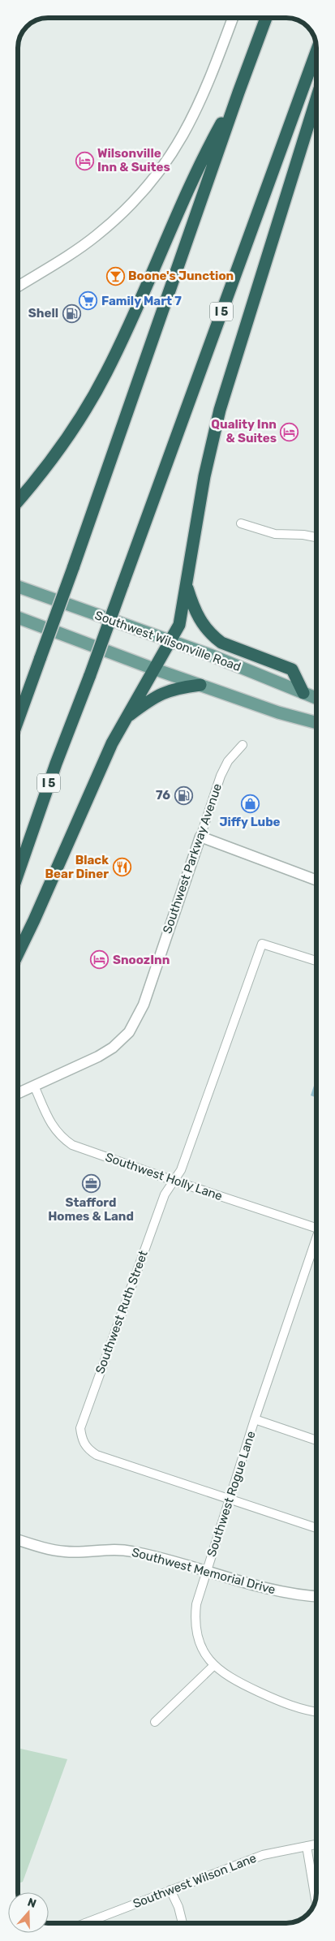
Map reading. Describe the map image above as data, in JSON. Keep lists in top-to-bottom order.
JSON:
{
  "streets": {
    "highway": ["I 5"],
    "main road": ["Southwest Wilsonville Road"],
    "street": [
      "Southwest Parkway Avenue",
      "Southwest Holly Lane",
      "Southwest Ruth Street",
      "Southwest Rogue Lane",
      "Southwest Memorial Drive",
      "Southwest Wilson Lane"
    ]
  },
  "crossings": [
    ["I 5", "Southwest Wilsonville Road"],
    ["Southwest Parkway Avenue", "Southwest Holly Lane"],
    ["Southwest Holly Lane", "Southwest Ruth Street"],
    ["Southwest Ruth Street", "Southwest Rogue Lane"],
    ["Southwest Rogue Lane", "Southwest Memorial Drive"]
  ],
  "places": {
    "hotel": ["Wilsonville Inn & Suites", "Quality Inn & Suites", "SnoozInn"],
    "bar": ["Boone's Junction"],
    "supermarket": ["Family Mart 7"],
    "fuel station": ["Shell", "76"],
    "shop": ["Jiffy Lube"],
    "restaurant": ["Black Bear Diner"],
    "office": ["Stafford Homes & Land"]
  },
  "north": "top"
}
